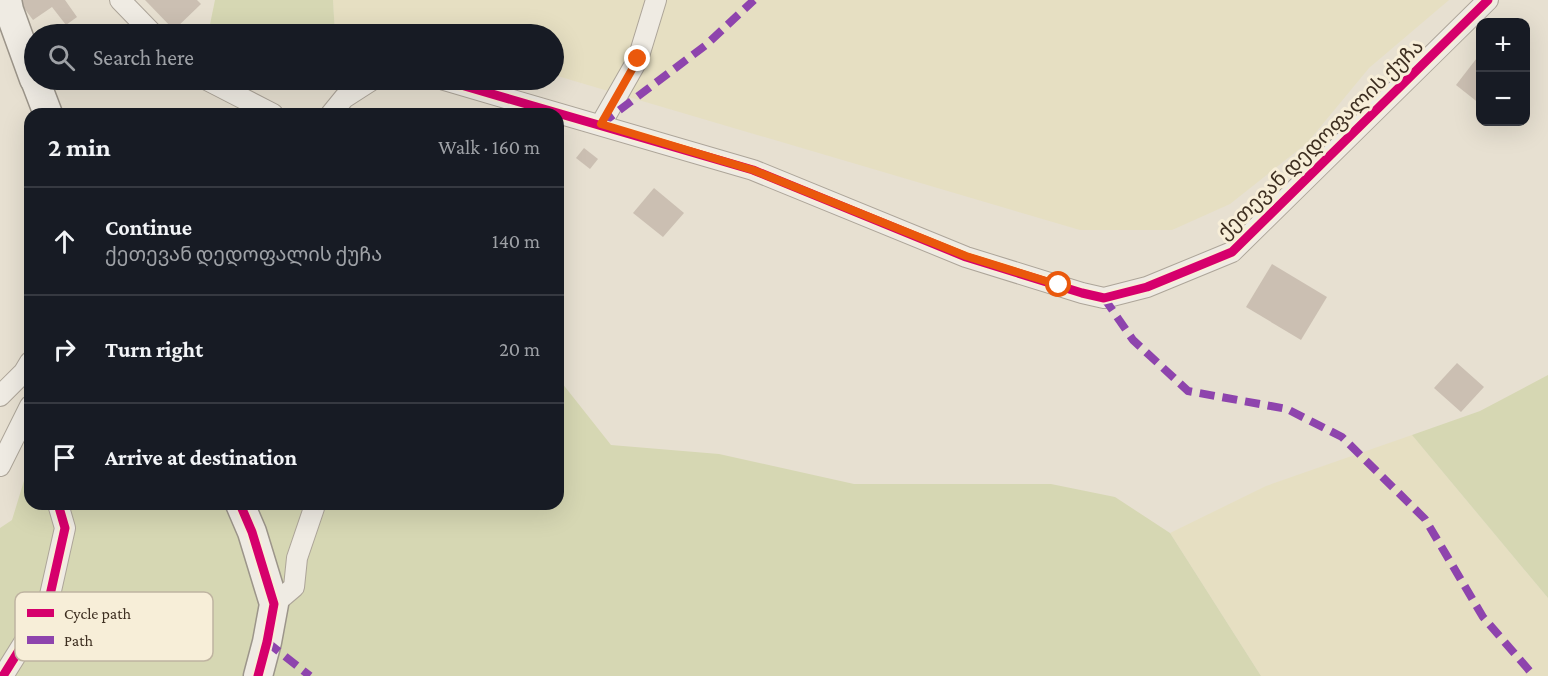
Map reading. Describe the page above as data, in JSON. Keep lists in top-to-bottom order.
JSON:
{
  "streets": {
    "street": ["ქეთევან დედოფალის ქუჩა"]
  },
  "legend": ["Cycle path", "Path"],
  "page": {
    "map_buttons": ["+", "−"],
    "search": "Search here",
    "heading": ["2 min", "Walk · 160 m"],
    "list": [
      ["Continue", "ქეთევან დედოფალის ქუჩა", "140 m"],
      ["Turn right", "20 m"],
      "Arrive at destination"
    ]
  }
}
